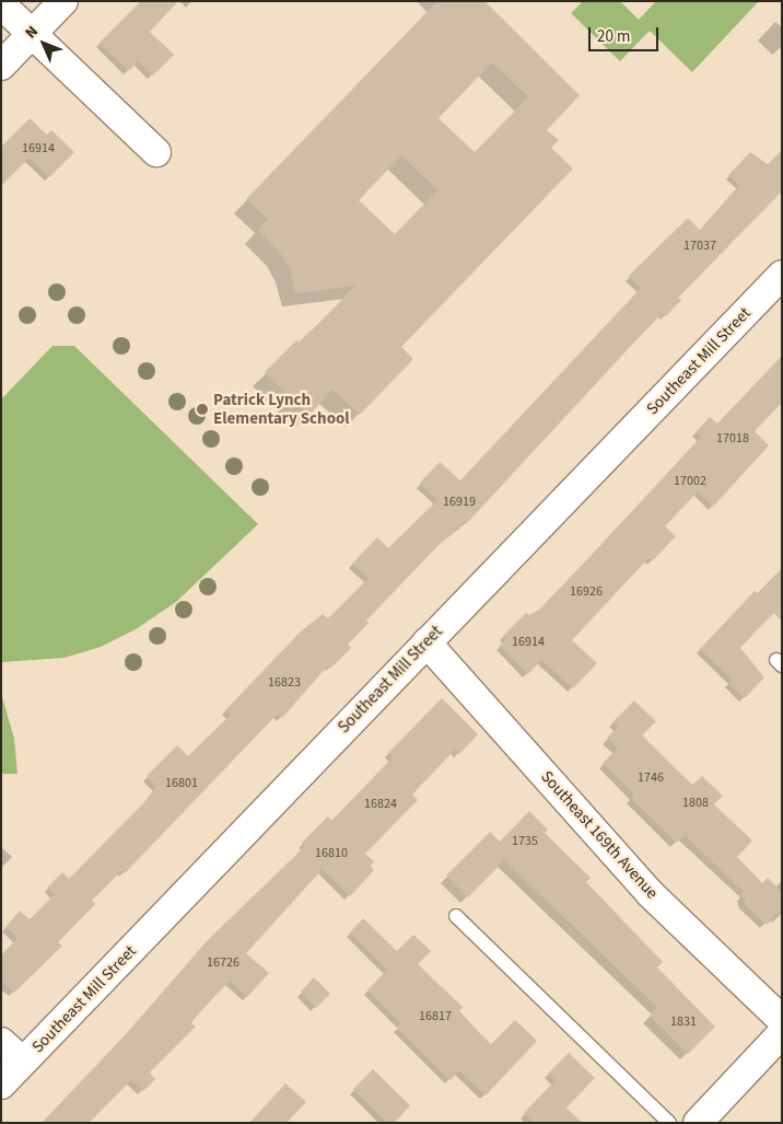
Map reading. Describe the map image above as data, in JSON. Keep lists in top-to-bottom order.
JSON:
{
  "streets": {
    "street": ["Southeast Mill Street", "Southeast 169th Avenue"]
  },
  "crossings": [
    ["Southeast Mill Street", "Southeast 169th Avenue"]
  ],
  "places": ["Patrick Lynch Elementary School"],
  "house_numbers": [
    "16914",
    "17037",
    "17018",
    "17002",
    "16919",
    "16926",
    "16914",
    "16823",
    "1746",
    "16801",
    "1808",
    "16824",
    "1735",
    "16810",
    "16726",
    "16817",
    "1831"
  ],
  "scale_bar": "20 m",
  "north": "top left"
}
